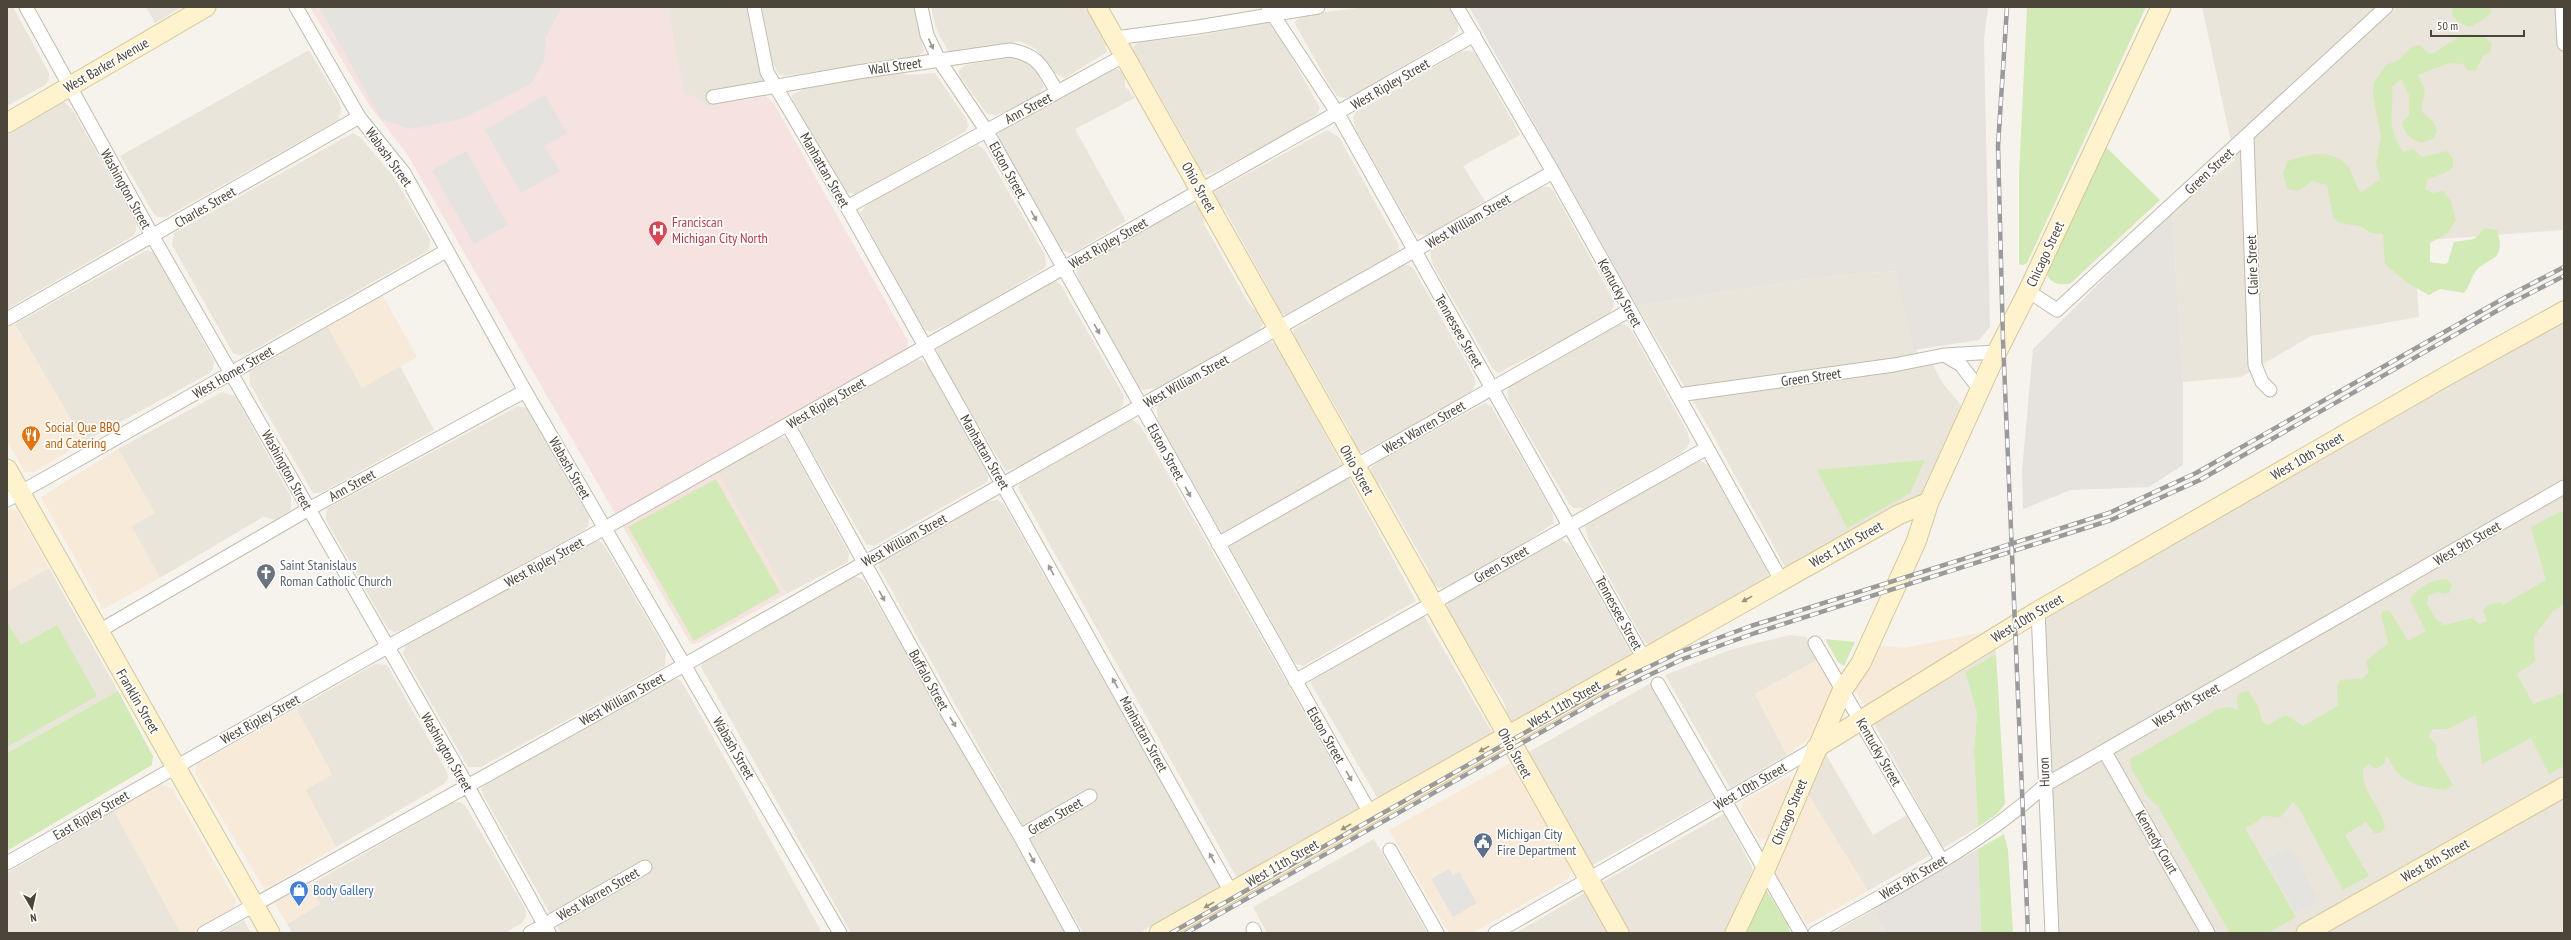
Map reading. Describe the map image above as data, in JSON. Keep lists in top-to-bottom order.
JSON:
{
  "streets": {
    "street": [
      "West Barker Avenue",
      "Wall Street",
      "West Ripley Street",
      "Ann Street",
      "Wabash Street",
      "Manhattan Street",
      "Elston Street",
      "Green Street",
      "Ohio Street",
      "Washington Street",
      "Charles Street",
      "West William Street",
      "Chicago Street",
      "Claire Street",
      "Kentucky Street",
      "Tennessee Street",
      "West Homer Street",
      "West Warren Street",
      "West 10th Street",
      "West 9th Street",
      "West 11th Street",
      "Buffalo Street",
      "Franklin Street",
      "Huron",
      "East Ripley Street",
      "Kennedy Court",
      "West 8th Street"
    ]
  },
  "crossings": [
    ["West Barker Avenue", "Washington Street"],
    ["Wall Street", "Ann Street"],
    ["Wall Street", "Manhattan Street"],
    ["Wall Street", "Elston Street"],
    ["West Ripley Street", "Wabash Street"],
    ["West Ripley Street", "Manhattan Street"],
    ["West Ripley Street", "Elston Street"],
    ["West Ripley Street", "Ohio Street"],
    ["West Ripley Street", "Washington Street"],
    ["West Ripley Street", "Kentucky Street"],
    ["West Ripley Street", "Tennessee Street"],
    ["West Ripley Street", "Buffalo Street"],
    ["West Ripley Street", "Franklin Street"],
    ["West Ripley Street", "East Ripley Street"],
    ["Ann Street", "Wabash Street"],
    ["Ann Street", "Manhattan Street"],
    ["Ann Street", "Elston Street"],
    ["Ann Street", "Ohio Street"],
    ["Ann Street", "Washington Street"],
    ["Ann Street", "Franklin Street"],
    ["Wabash Street", "Charles Street"],
    ["Wabash Street", "West William Street"],
    ["Wabash Street", "West Homer Street"],
    ["Manhattan Street", "West William Street"],
    ["Manhattan Street", "West 11th Street"],
    ["Elston Street", "Green Street"],
    ["Elston Street", "West William Street"],
    ["Elston Street", "West Warren Street"],
    ["Elston Street", "West 11th Street"],
    ["Green Street", "Ohio Street"],
    ["Green Street", "Chicago Street"],
    ["Green Street", "Claire Street"],
    ["Green Street", "Kentucky Street"],
    ["Green Street", "Tennessee Street"],
    ["Green Street", "Buffalo Street"],
    ["Ohio Street", "West William Street"],
    ["Ohio Street", "West Warren Street"],
    ["Ohio Street", "West 10th Street"],
    ["Ohio Street", "West 11th Street"],
    ["Washington Street", "Charles Street"],
    ["Washington Street", "West William Street"],
    ["Washington Street", "West Homer Street"],
    ["Washington Street", "West Warren Street"],
    ["West William Street", "Kentucky Street"],
    ["West William Street", "Tennessee Street"],
    ["West William Street", "Buffalo Street"],
    ["West William Street", "Franklin Street"],
    ["Chicago Street", "Kentucky Street"],
    ["Chicago Street", "West 10th Street"],
    ["Chicago Street", "West 11th Street"],
    ["Kentucky Street", "West Warren Street"],
    ["Kentucky Street", "West 10th Street"],
    ["Kentucky Street", "West 9th Street"],
    ["Kentucky Street", "West 11th Street"],
    ["Tennessee Street", "West Warren Street"],
    ["Tennessee Street", "West 11th Street"],
    ["West Homer Street", "Franklin Street"],
    ["West 10th Street", "Huron"],
    ["West 9th Street", "Huron"],
    ["West 9th Street", "Kennedy Court"],
    ["Franklin Street", "East Ripley Street"]
  ],
  "one_way": [
    "Manhattan Street",
    "Elston Street",
    "West 11th Street",
    "Buffalo Street"
  ],
  "places": {
    "hospital": ["Franciscan Michigan City North"],
    "restaurant": ["Social Que BBQ and Catering"],
    "church": ["Saint Stanislaus Roman Catholic Church"],
    "public building": ["Michigan City Fire Department"],
    "shop": ["Body Gallery"]
  },
  "scale_bar": "50 m",
  "north": "bottom"
}
